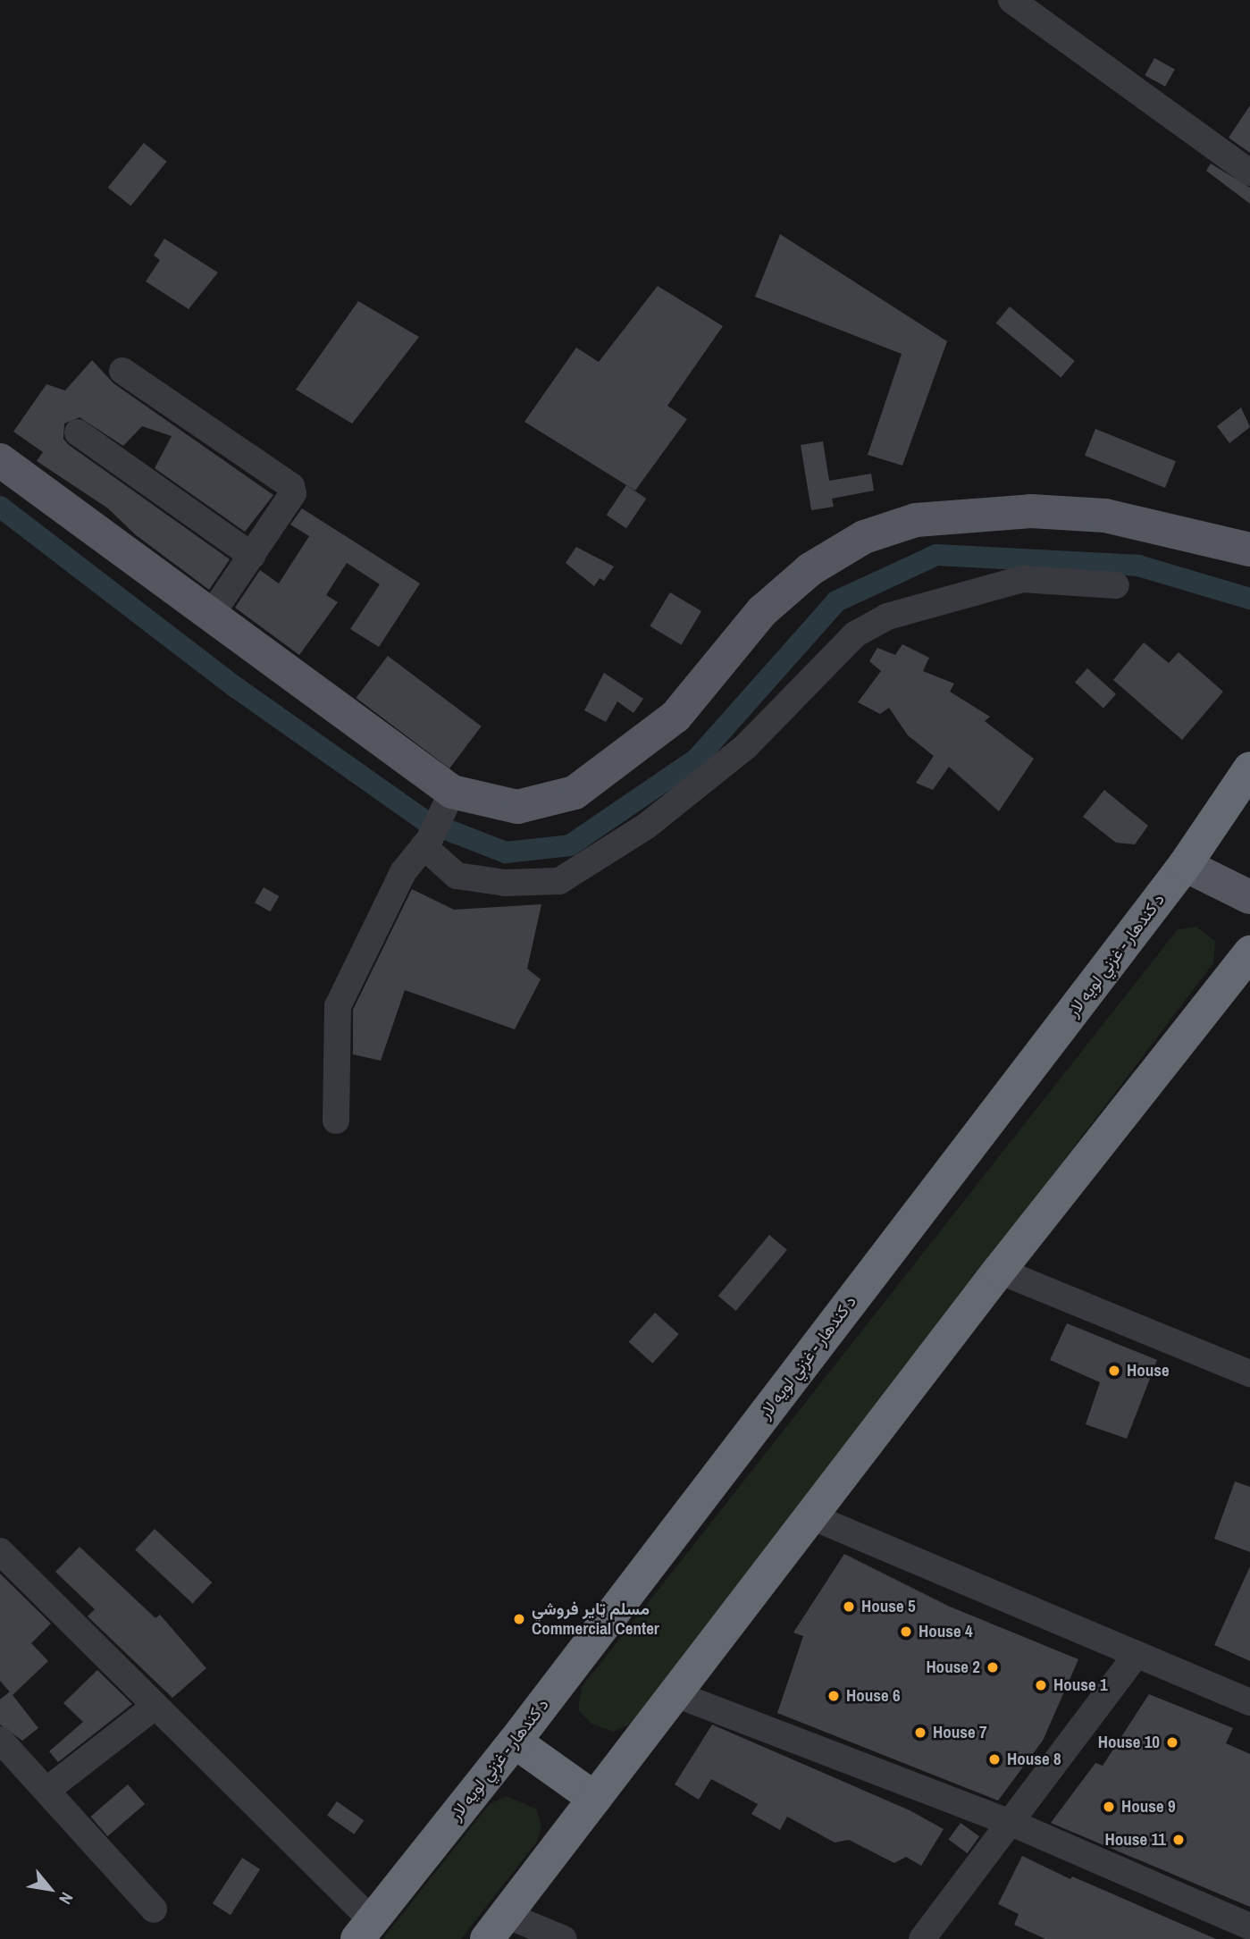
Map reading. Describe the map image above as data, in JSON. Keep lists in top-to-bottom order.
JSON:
{
  "streets": {
    "highway": ["د کندهار - غزني لويه لار"]
  },
  "places": [
    "House",
    "House 5",
    "مسلم ټایر فروشي Commercial Center",
    "House 4",
    "House 2",
    "House 1",
    "House 6",
    "House 7",
    "House 10",
    "House 8",
    "House 9",
    "House 11"
  ],
  "north": "bottom right"
}
